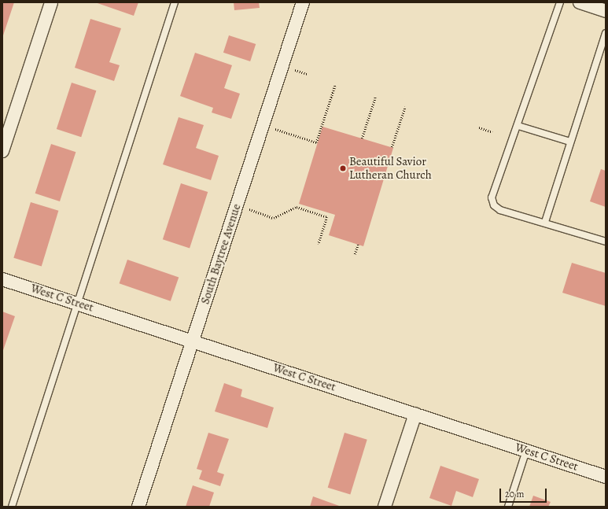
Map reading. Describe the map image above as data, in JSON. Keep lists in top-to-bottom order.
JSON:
{
  "streets": {
    "street": ["South Baytree Avenue", "West C Street"]
  },
  "crossings": [
    ["South Baytree Avenue", "West C Street"]
  ],
  "places": ["Beautiful Savior Lutheran Church"],
  "scale_bar": "20 m"
}
